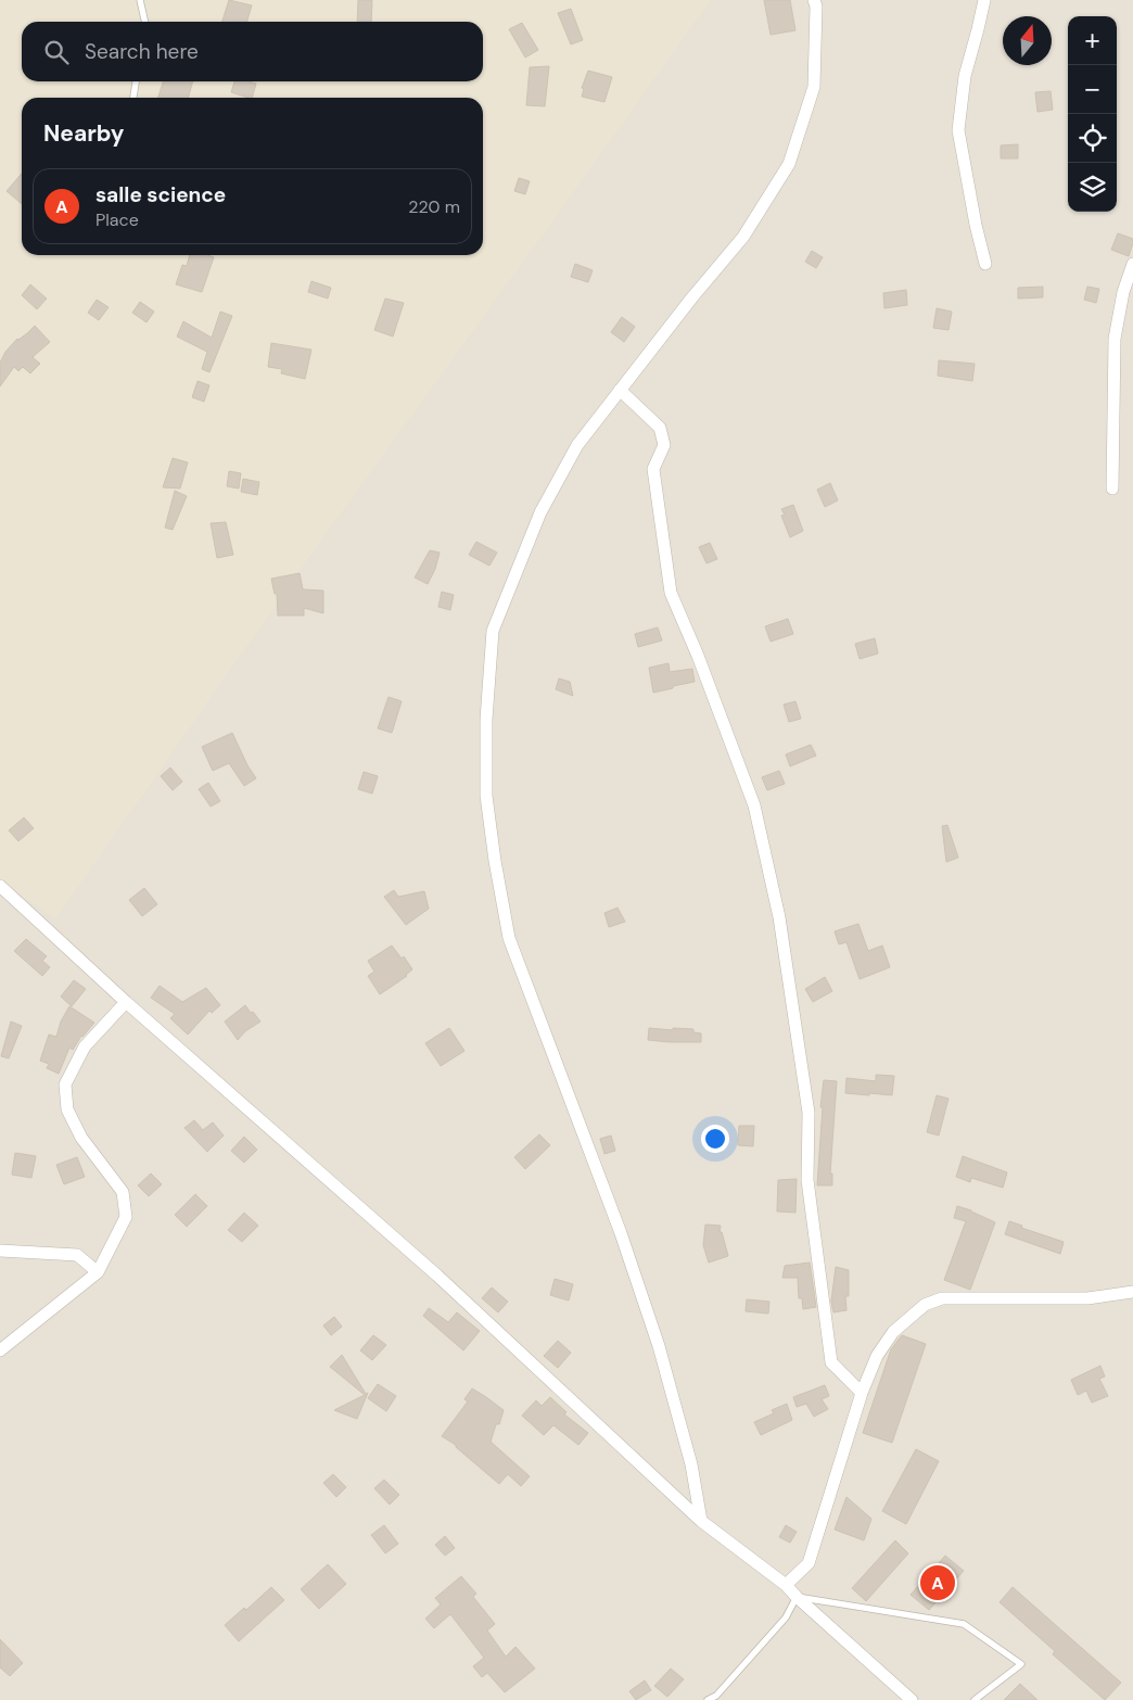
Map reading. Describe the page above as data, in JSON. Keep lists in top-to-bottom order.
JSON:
{
  "north": "top",
  "page": {
    "map_buttons": ["+", "−"],
    "search": "Search here",
    "heading": "Nearby",
    "list": [
      {
        "mark": "A",
        "name": "salle science",
        "note": "Place",
        "value": "220 m"
      }
    ],
    "pins": "A"
  }
}
